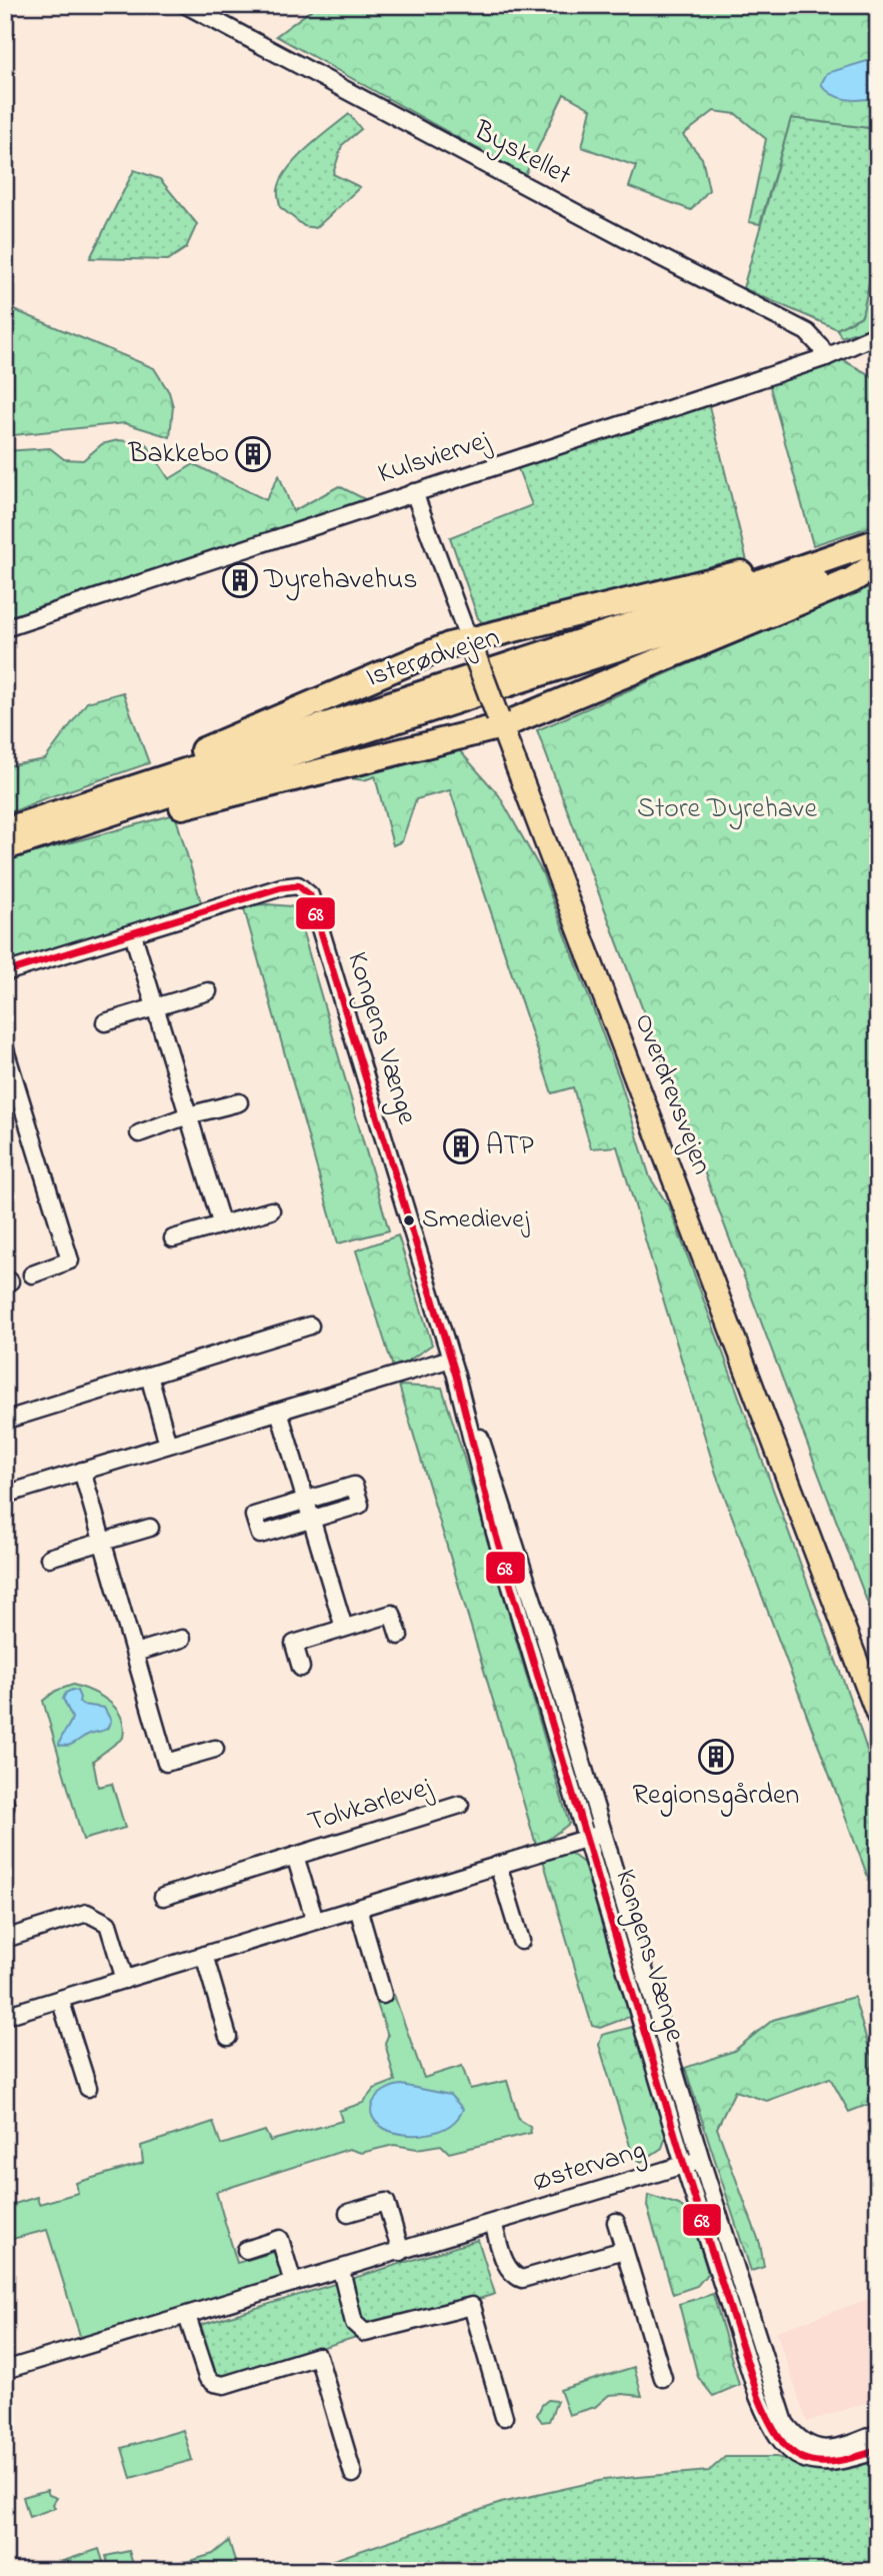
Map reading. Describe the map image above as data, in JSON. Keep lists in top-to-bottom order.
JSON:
{
  "streets": {
    "highway": ["Isterødvejen"],
    "main road": ["Overdrevsvejen"],
    "street": [
      "Byskellet",
      "Kulsviervej",
      "Kongens Vænge",
      "Tolvkarlevej",
      "Østervang"
    ]
  },
  "crossings": [
    ["Byskellet", "Kulsviervej"],
    ["Kulsviervej", "Overdrevsvejen"],
    ["Kongens Vænge", "Østervang"]
  ],
  "parks": ["Store Dyrehave"],
  "places": {
    "building": [
      "Bakkebo",
      "Dyrehavehus",
      "ATP",
      "Regionsgården"
    ],
    "other": ["Smedievej"]
  },
  "lines": ["transit line 68"]
}
